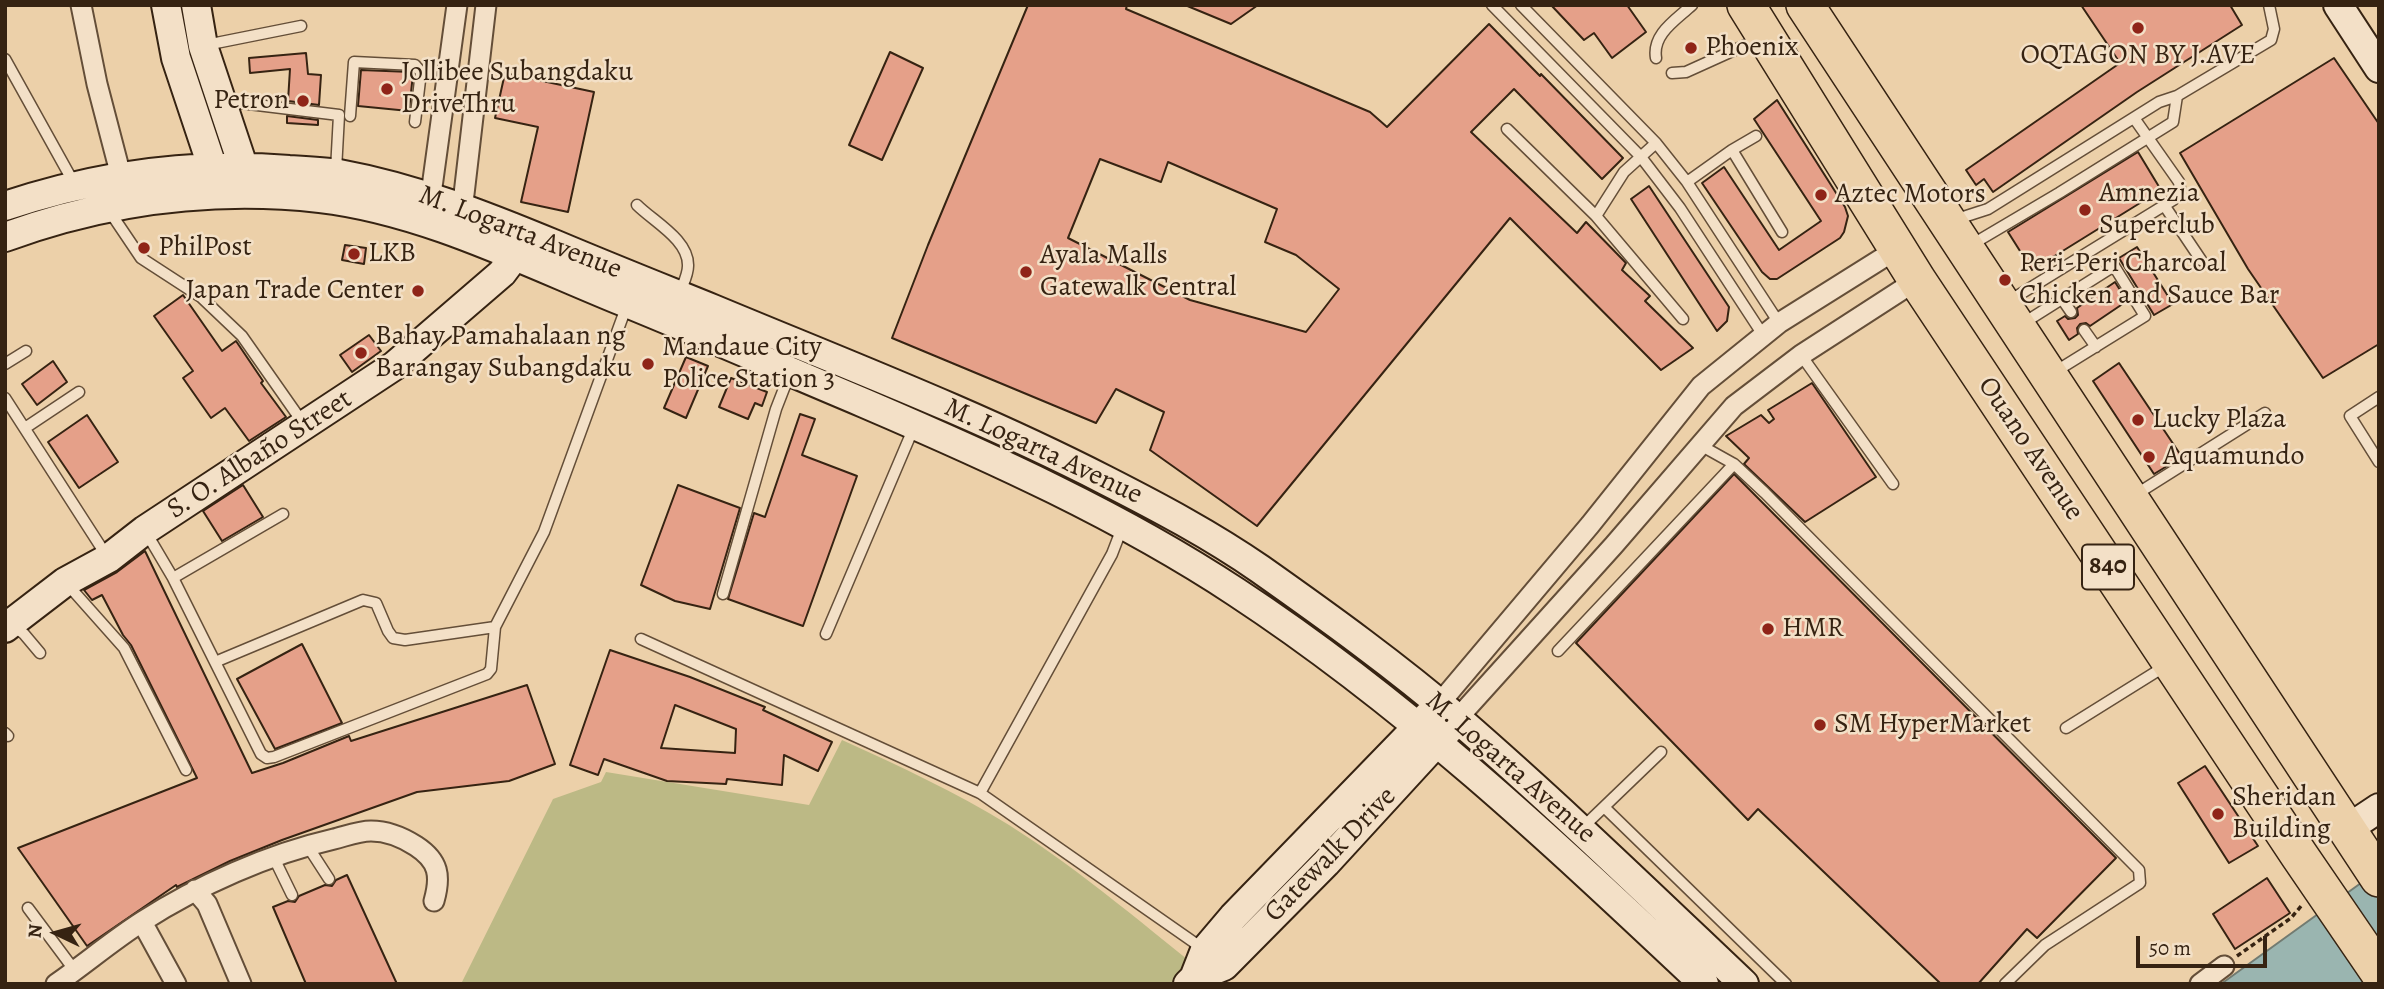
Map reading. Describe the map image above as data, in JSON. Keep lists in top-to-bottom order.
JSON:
{
  "streets": {
    "highway": ["Ouano Avenue", "840"],
    "main road": ["M. Logarta Avenue", "S. O. Albaño Street", "Gatewalk Drive"]
  },
  "crossings": [
    ["M. Logarta Avenue", "S. O. Albaño Street"],
    ["M. Logarta Avenue", "Gatewalk Drive"],
    ["Ouano Avenue", "840"]
  ],
  "places": [
    "OQTAGON BY J.AVE",
    "Phoenix",
    "Jollibee Subangdaku DriveThru",
    "Petron",
    "Aztec Motors",
    "Amnezia Superclub",
    "PhilPost",
    "LKB",
    "Ayala Malls Gatewalk Central",
    "Peri-Peri Charcoal Chicken and Sauce Bar",
    "Japan Trade Center",
    "Bahay Pamahalaan ng Barangay Subangdaku",
    "Mandaue City Police Station 3",
    "Lucky Plaza",
    "Aquamundo",
    "HMR",
    "SM HyperMarket",
    "Sheridan Building"
  ],
  "scale_bar": "50 m",
  "north": "left"
}
